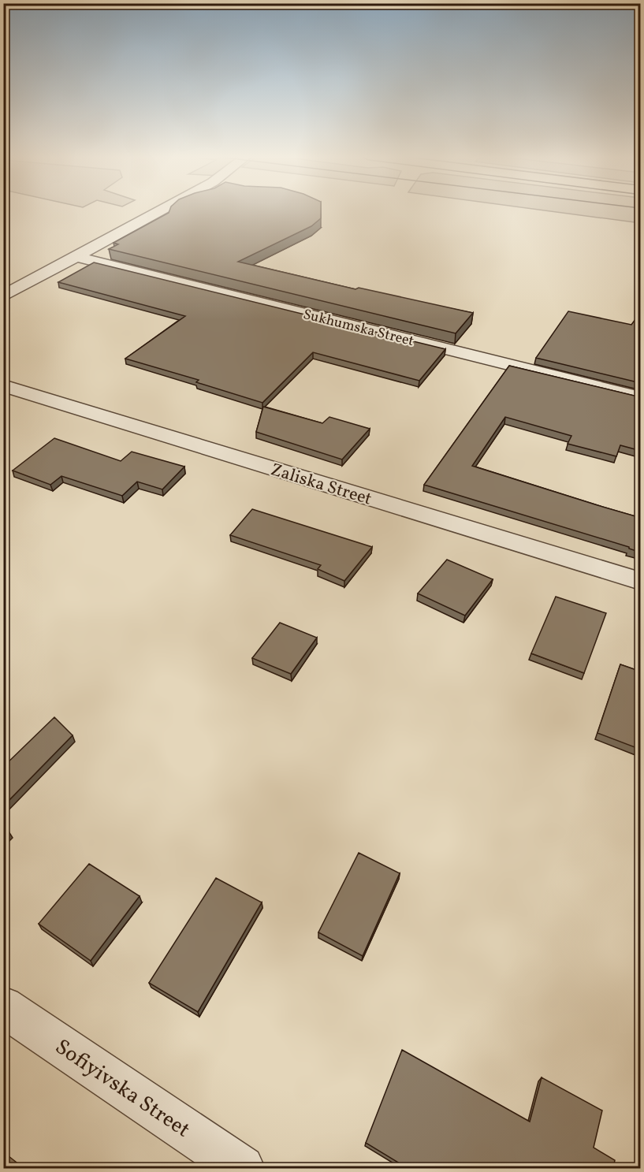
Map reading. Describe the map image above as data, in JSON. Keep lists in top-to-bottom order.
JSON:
{
  "streets": {
    "street": ["Sukhumska Street", "Zaliska Street", "Sofiyivska Street"]
  }
}
